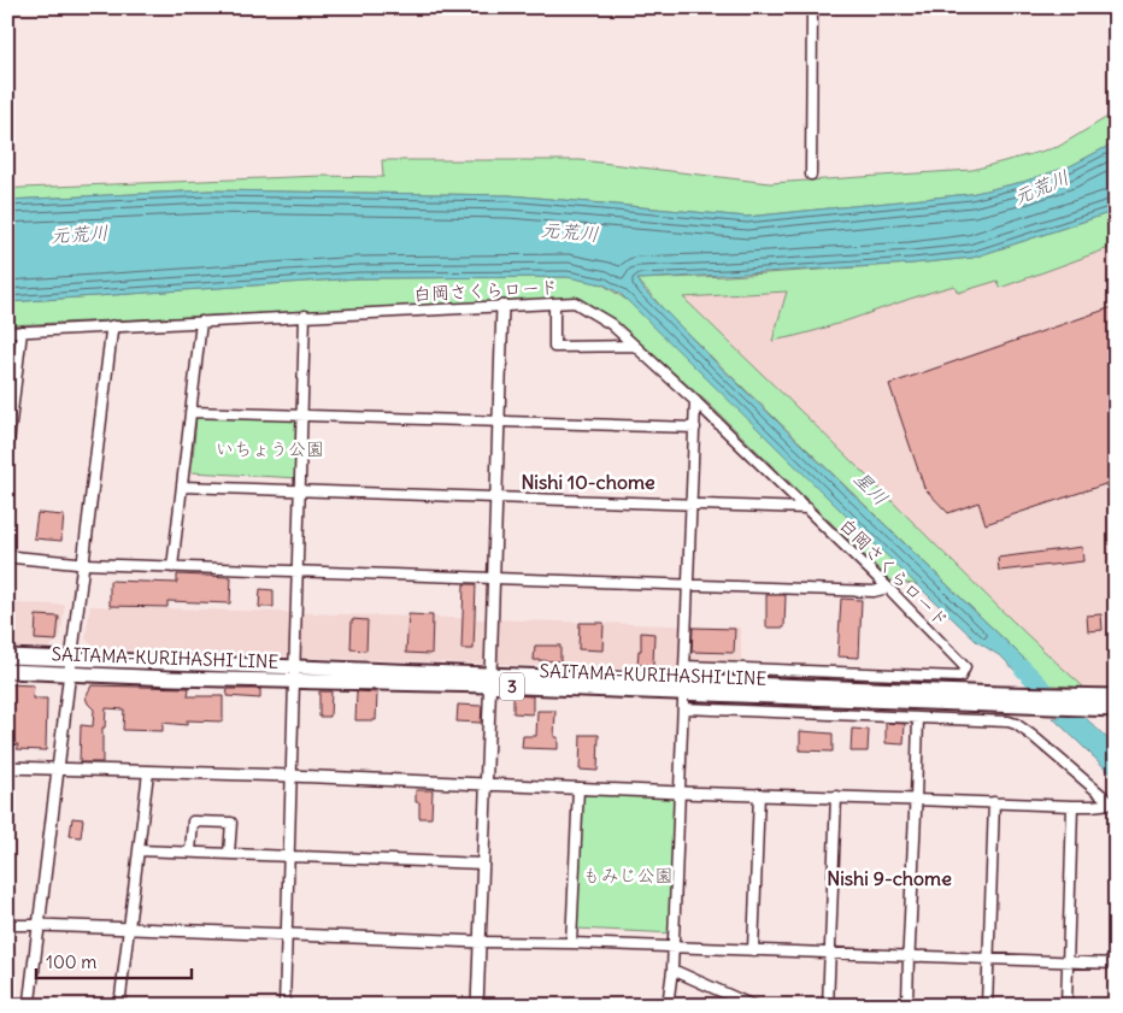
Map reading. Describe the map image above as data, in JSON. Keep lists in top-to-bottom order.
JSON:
{
  "streets": {
    "main road": ["SAITAMA-KURIHASHI LINE", "3"],
    "street": ["白岡さくらロード"]
  },
  "districts": ["Nishi 10-chome", "Nishi 9-chome"],
  "water": ["元荒川", "星川"],
  "parks": ["いちょう公園", "もみじ公園"],
  "scale_bar": "100 m"
}
